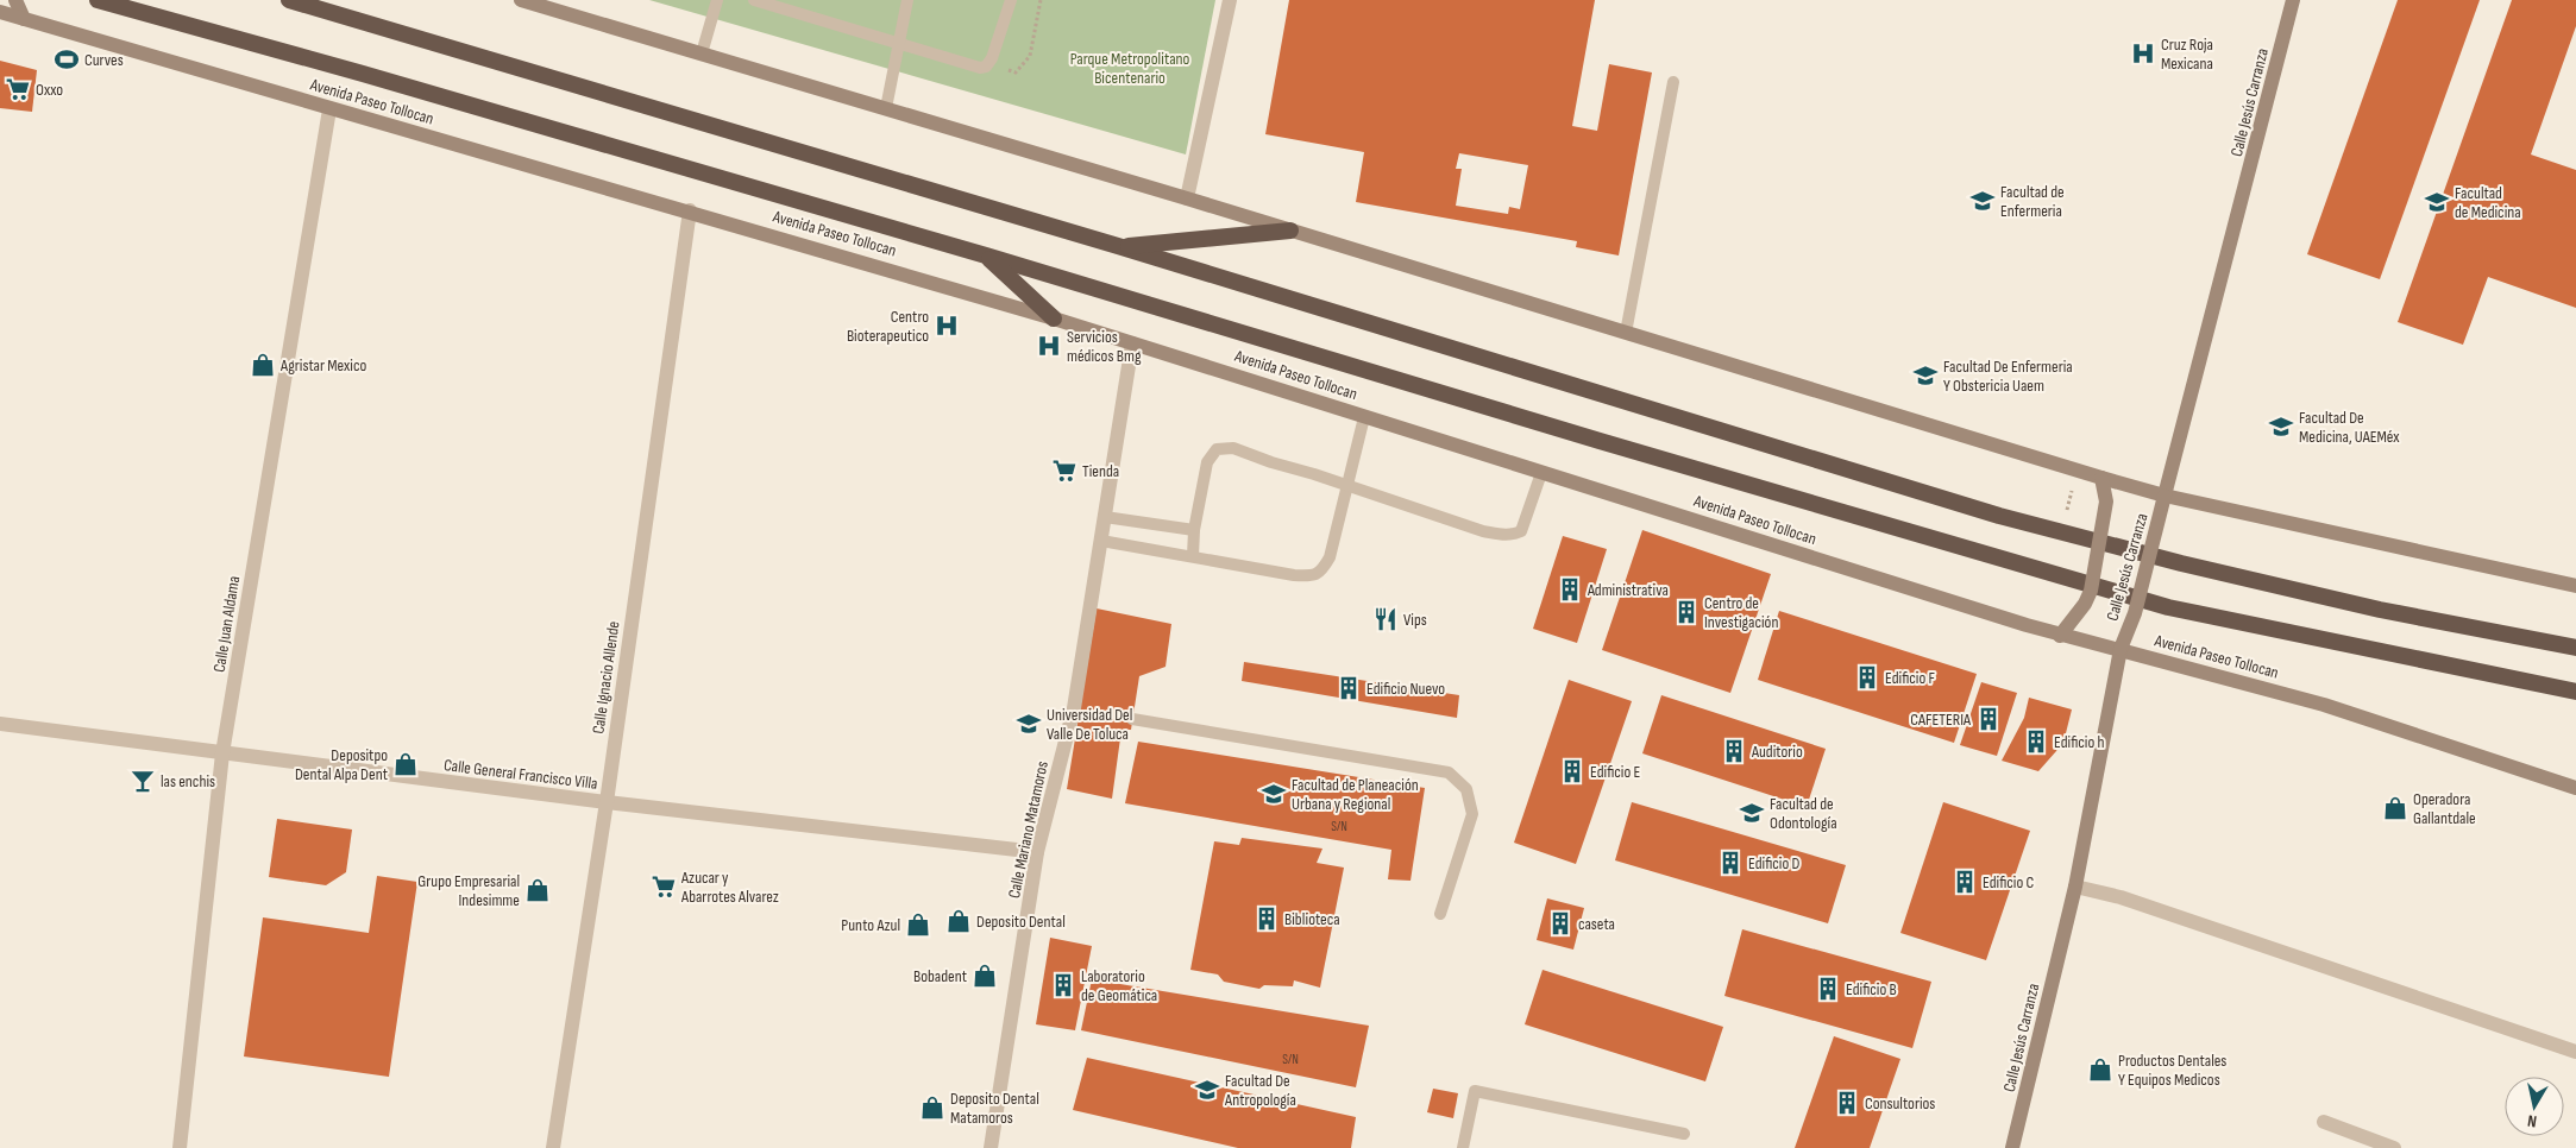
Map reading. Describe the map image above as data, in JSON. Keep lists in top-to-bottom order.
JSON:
{
  "streets": {
    "highway": ["Avenida Paseo Tollocan"],
    "main road": ["Calle Jesús Carranza"],
    "street": [
      "Calle Juan Aldama",
      "Calle Ignacio Allende",
      "Calle General Francisco Villa",
      "Calle Mariano Matamoros"
    ]
  },
  "crossings": [
    ["Avenida Paseo Tollocan", "Calle Jesús Carranza"],
    ["Avenida Paseo Tollocan", "Calle Juan Aldama"],
    ["Avenida Paseo Tollocan", "Calle Ignacio Allende"],
    ["Avenida Paseo Tollocan", "Calle Mariano Matamoros"],
    ["Calle Juan Aldama", "Calle General Francisco Villa"],
    ["Calle Ignacio Allende", "Calle General Francisco Villa"],
    ["Calle General Francisco Villa", "Calle Mariano Matamoros"]
  ],
  "parks": ["Parque Metropolitano Bicentenario"],
  "places": {
    "hospital": ["Cruz Roja Mexicana", "Centro Bioterapeutico", "Servicios médicos Bmg"],
    "sports": ["Curves"],
    "supermarket": ["Oxxo", "Tienda", "Azucar y Abarrotes Alvarez"],
    "school or university": [
      "Facultad de Enfermeria",
      "Facultad de Medicina",
      "Facultad De Enfermeria Y Obstericia Uaem",
      "Facultad De Medicina, UAEMéx",
      "Universidad Del Valle De Toluca",
      "Facultad de Planeación Urbana y Regional",
      "Facultad de Odontología",
      "Facultad De Antropología"
    ],
    "shop": [
      "Agristar Mexico",
      "Depositpo Dental Alpa Dent",
      "Operadora Gallantdale",
      "Grupo Empresarial Indesimme",
      "Deposito Dental",
      "Punto Azul",
      "Bobadent",
      "Productos Dentales Y Equipos Medicos",
      "Deposito Dental Matamoros"
    ],
    "building": [
      "Administrativa",
      "Centro de Investigación",
      "Edificio F",
      "Edificio Nuevo",
      "CAFETERIA",
      "Edificio h",
      "Auditorio",
      "Edificio E",
      "Edificio D",
      "Edificio C",
      "Biblioteca",
      "caseta",
      "Laboratorio de Geomática",
      "Edificio B",
      "Consultorios"
    ],
    "restaurant": ["Vips"],
    "bar": ["las enchis"]
  },
  "house_numbers": ["S/N", "S/N"],
  "north": "bottom"
}
